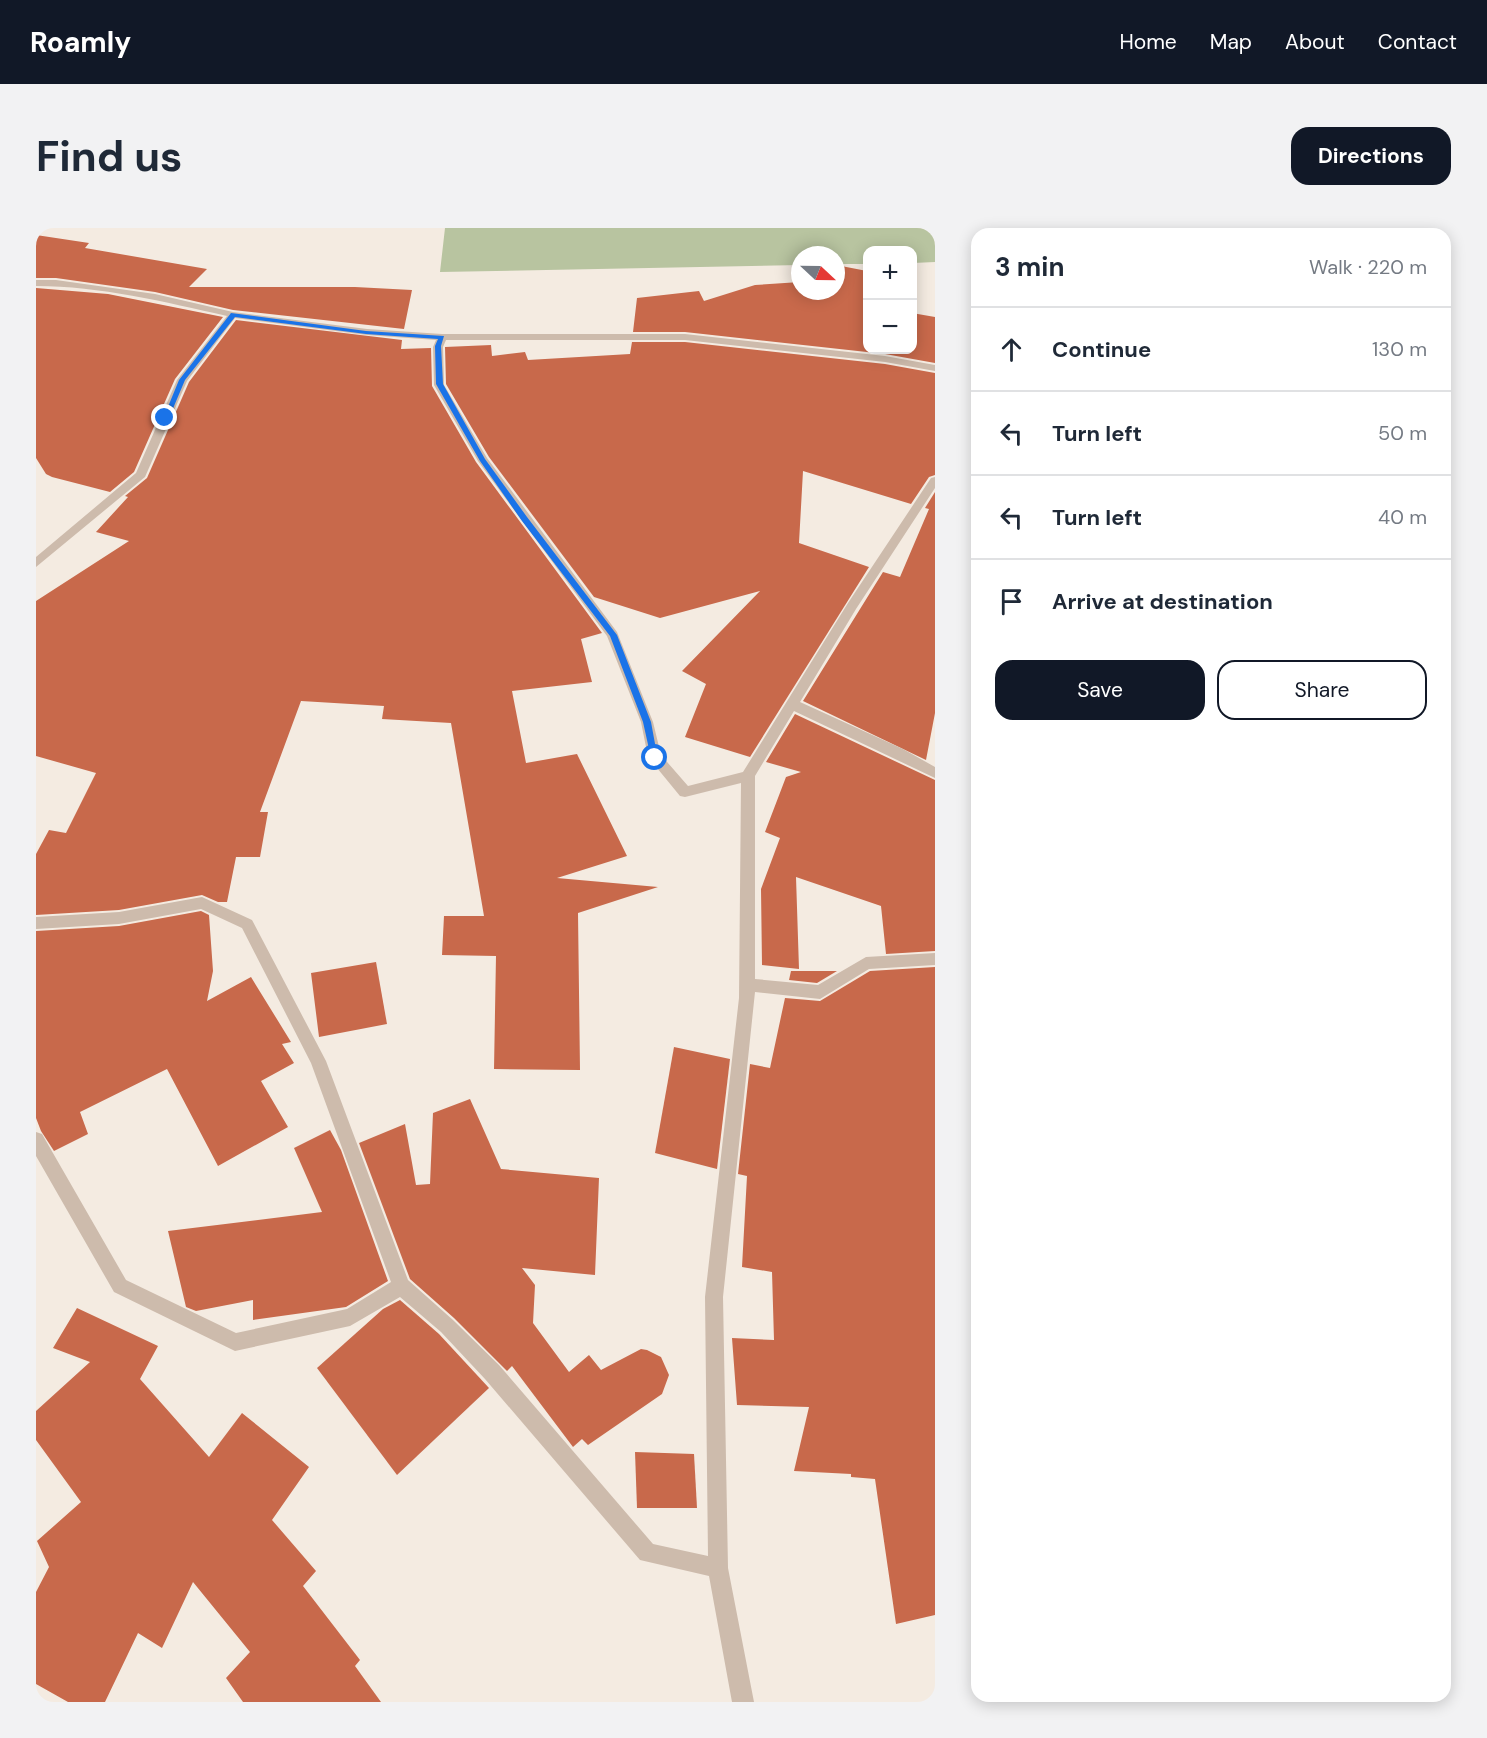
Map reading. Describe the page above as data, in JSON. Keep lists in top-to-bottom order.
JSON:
{
  "north": "right",
  "page": {
    "header": "Roamly",
    "nav": [
      "Home",
      "Map",
      "About",
      "Contact"
    ],
    "buttons": [
      "Directions",
      ["Save", "Share"]
    ],
    "title": "Find us",
    "heading": ["3 min", "Walk · 220 m"],
    "map_buttons": ["+", "−"],
    "list": [
      ["Continue", "130 m"],
      ["Turn left", "50 m"],
      ["Turn left", "40 m"],
      "Arrive at destination"
    ]
  }
}
